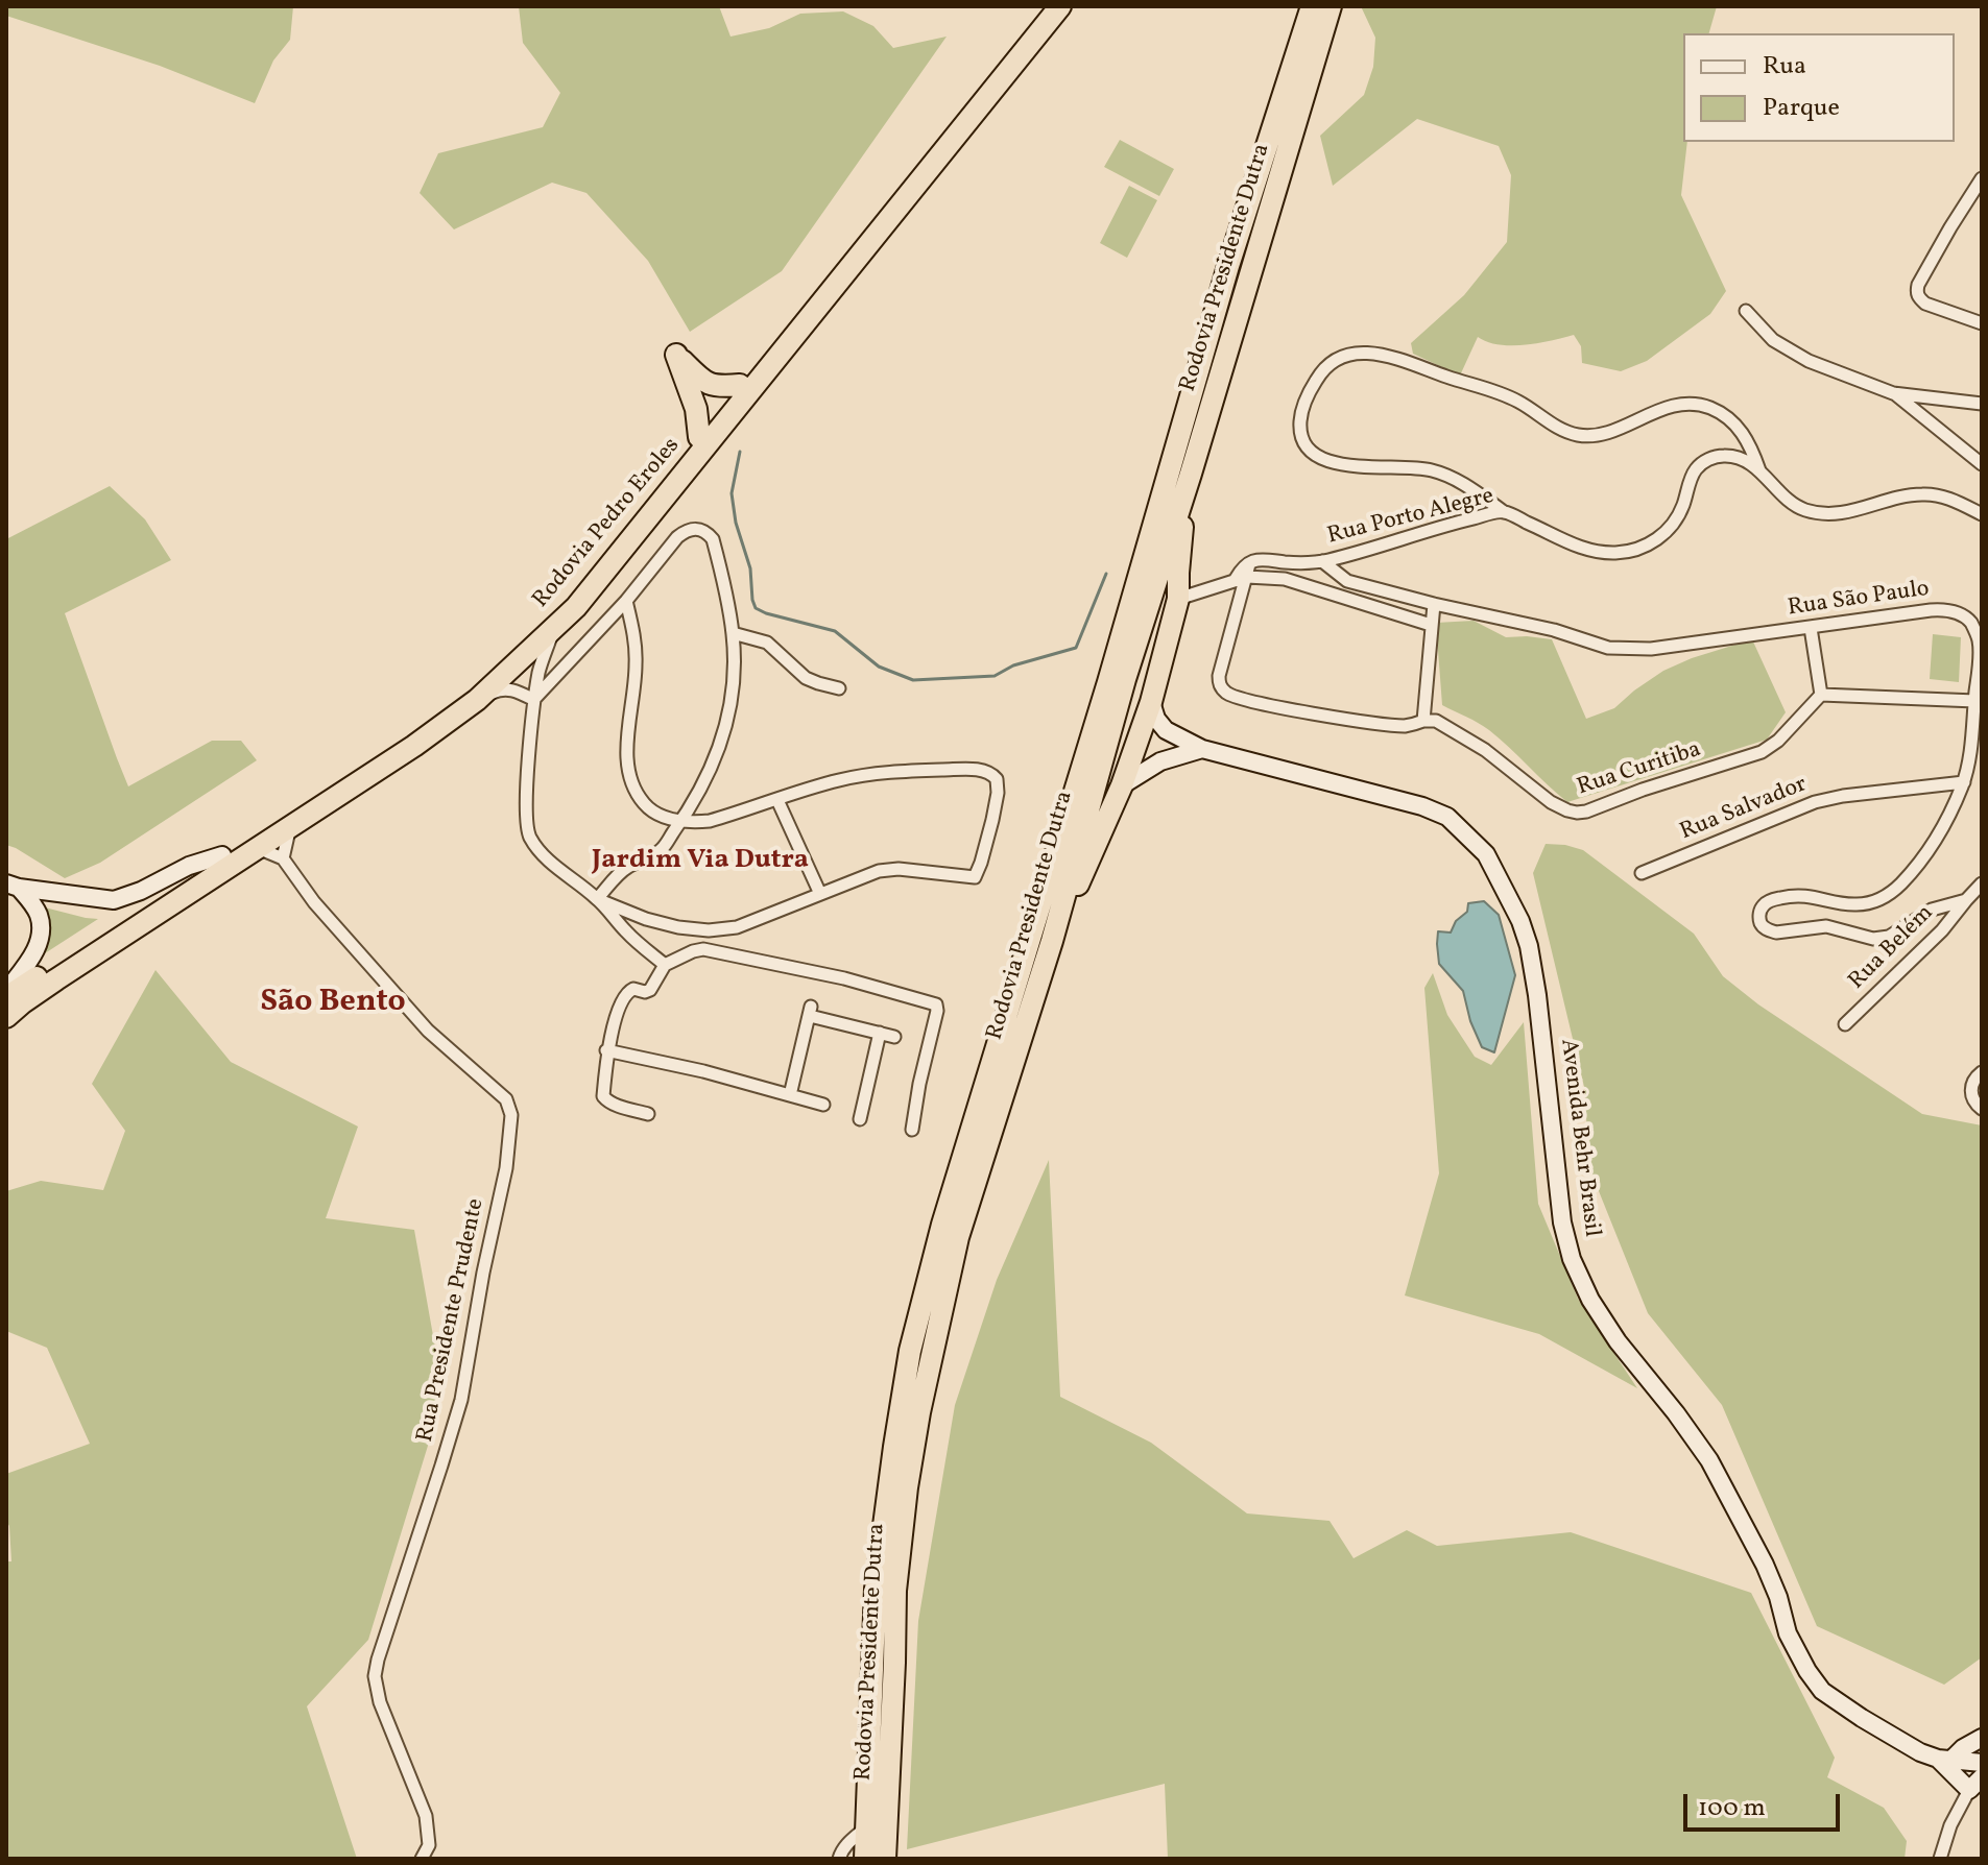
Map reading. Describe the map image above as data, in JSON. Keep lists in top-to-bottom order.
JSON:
{
  "streets": {
    "highway": ["Rodovia Presidente Dutra", "Rodovia Pedro Eroles"],
    "street": [
      "Rua Porto Alegre",
      "Rua São Paulo",
      "Rua Curitiba",
      "Rua Salvador",
      "Rua Belém",
      "Avenida Behr Brasil",
      "Rua Presidente Prudente"
    ]
  },
  "crossings": [
    ["Rua Porto Alegre", "Rua São Paulo"],
    ["Rua São Paulo", "Rua Salvador"],
    ["Rua São Paulo", "Rua Belém"]
  ],
  "districts": ["Jardim Via Dutra", "São Bento"],
  "legend": ["Rua", "Parque"],
  "scale_bar": "100 m"
}
